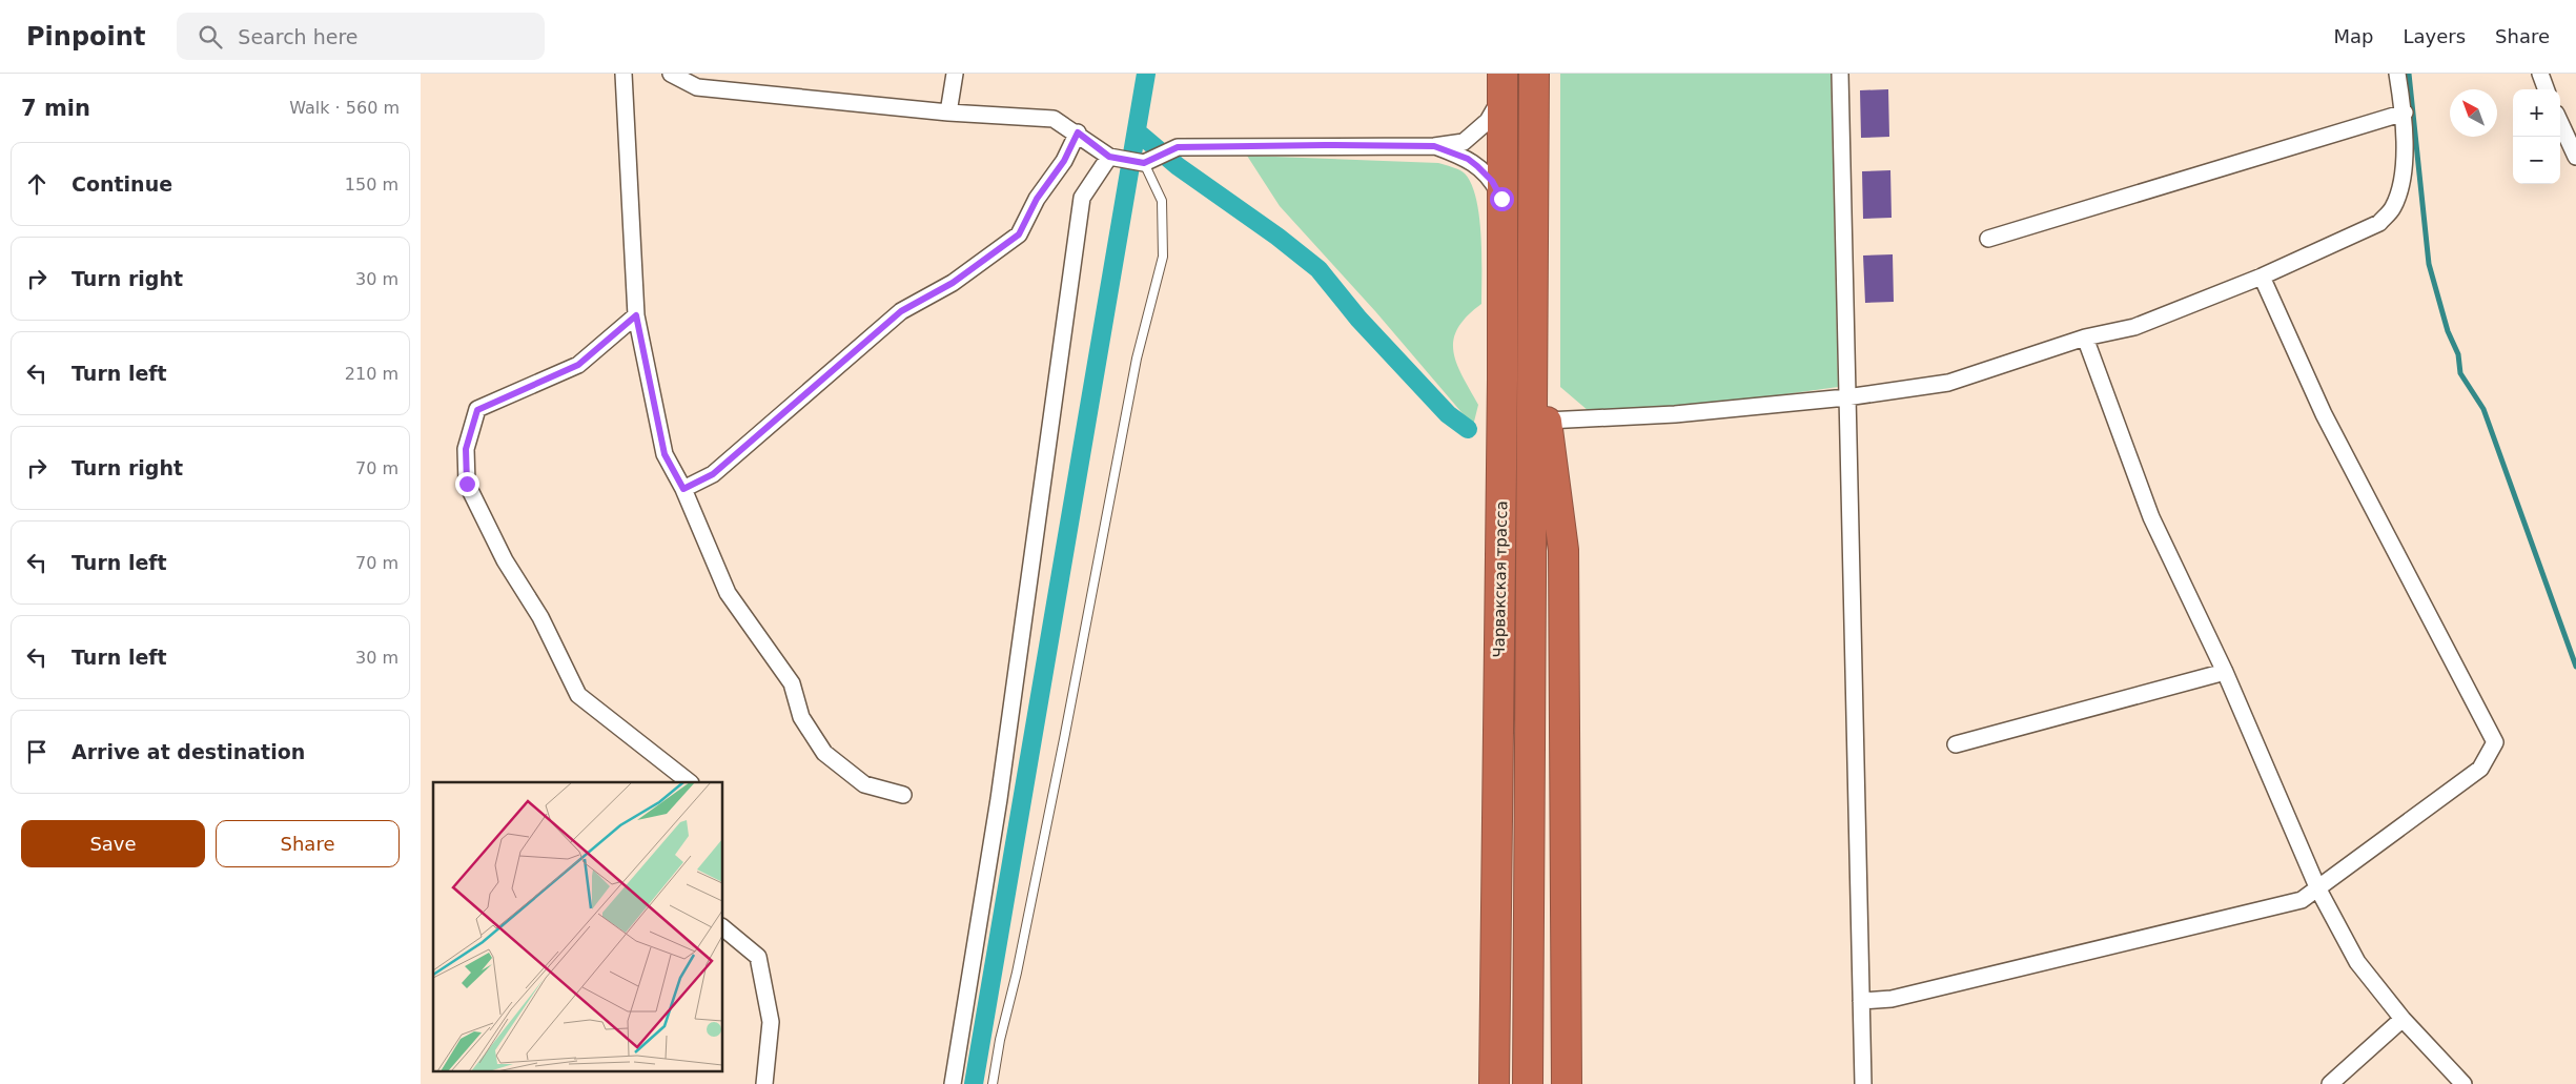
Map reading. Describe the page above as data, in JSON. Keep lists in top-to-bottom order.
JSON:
{
  "streets": {
    "highway": ["Чарвакская трасса"]
  },
  "north": "top left",
  "page": {
    "header": "Pinpoint",
    "search": "Search here",
    "nav": ["Map", "Layers", "Share"],
    "heading": ["7 min", "Walk · 560 m"],
    "map_buttons": ["+", "−"],
    "list": [
      ["Continue", "150 m"],
      ["Turn right", "30 m"],
      ["Turn left", "210 m"],
      ["Turn right", "70 m"],
      ["Turn left", "70 m"],
      ["Turn left", "30 m"],
      "Arrive at destination"
    ],
    "buttons": ["Save", "Share"]
  }
}
